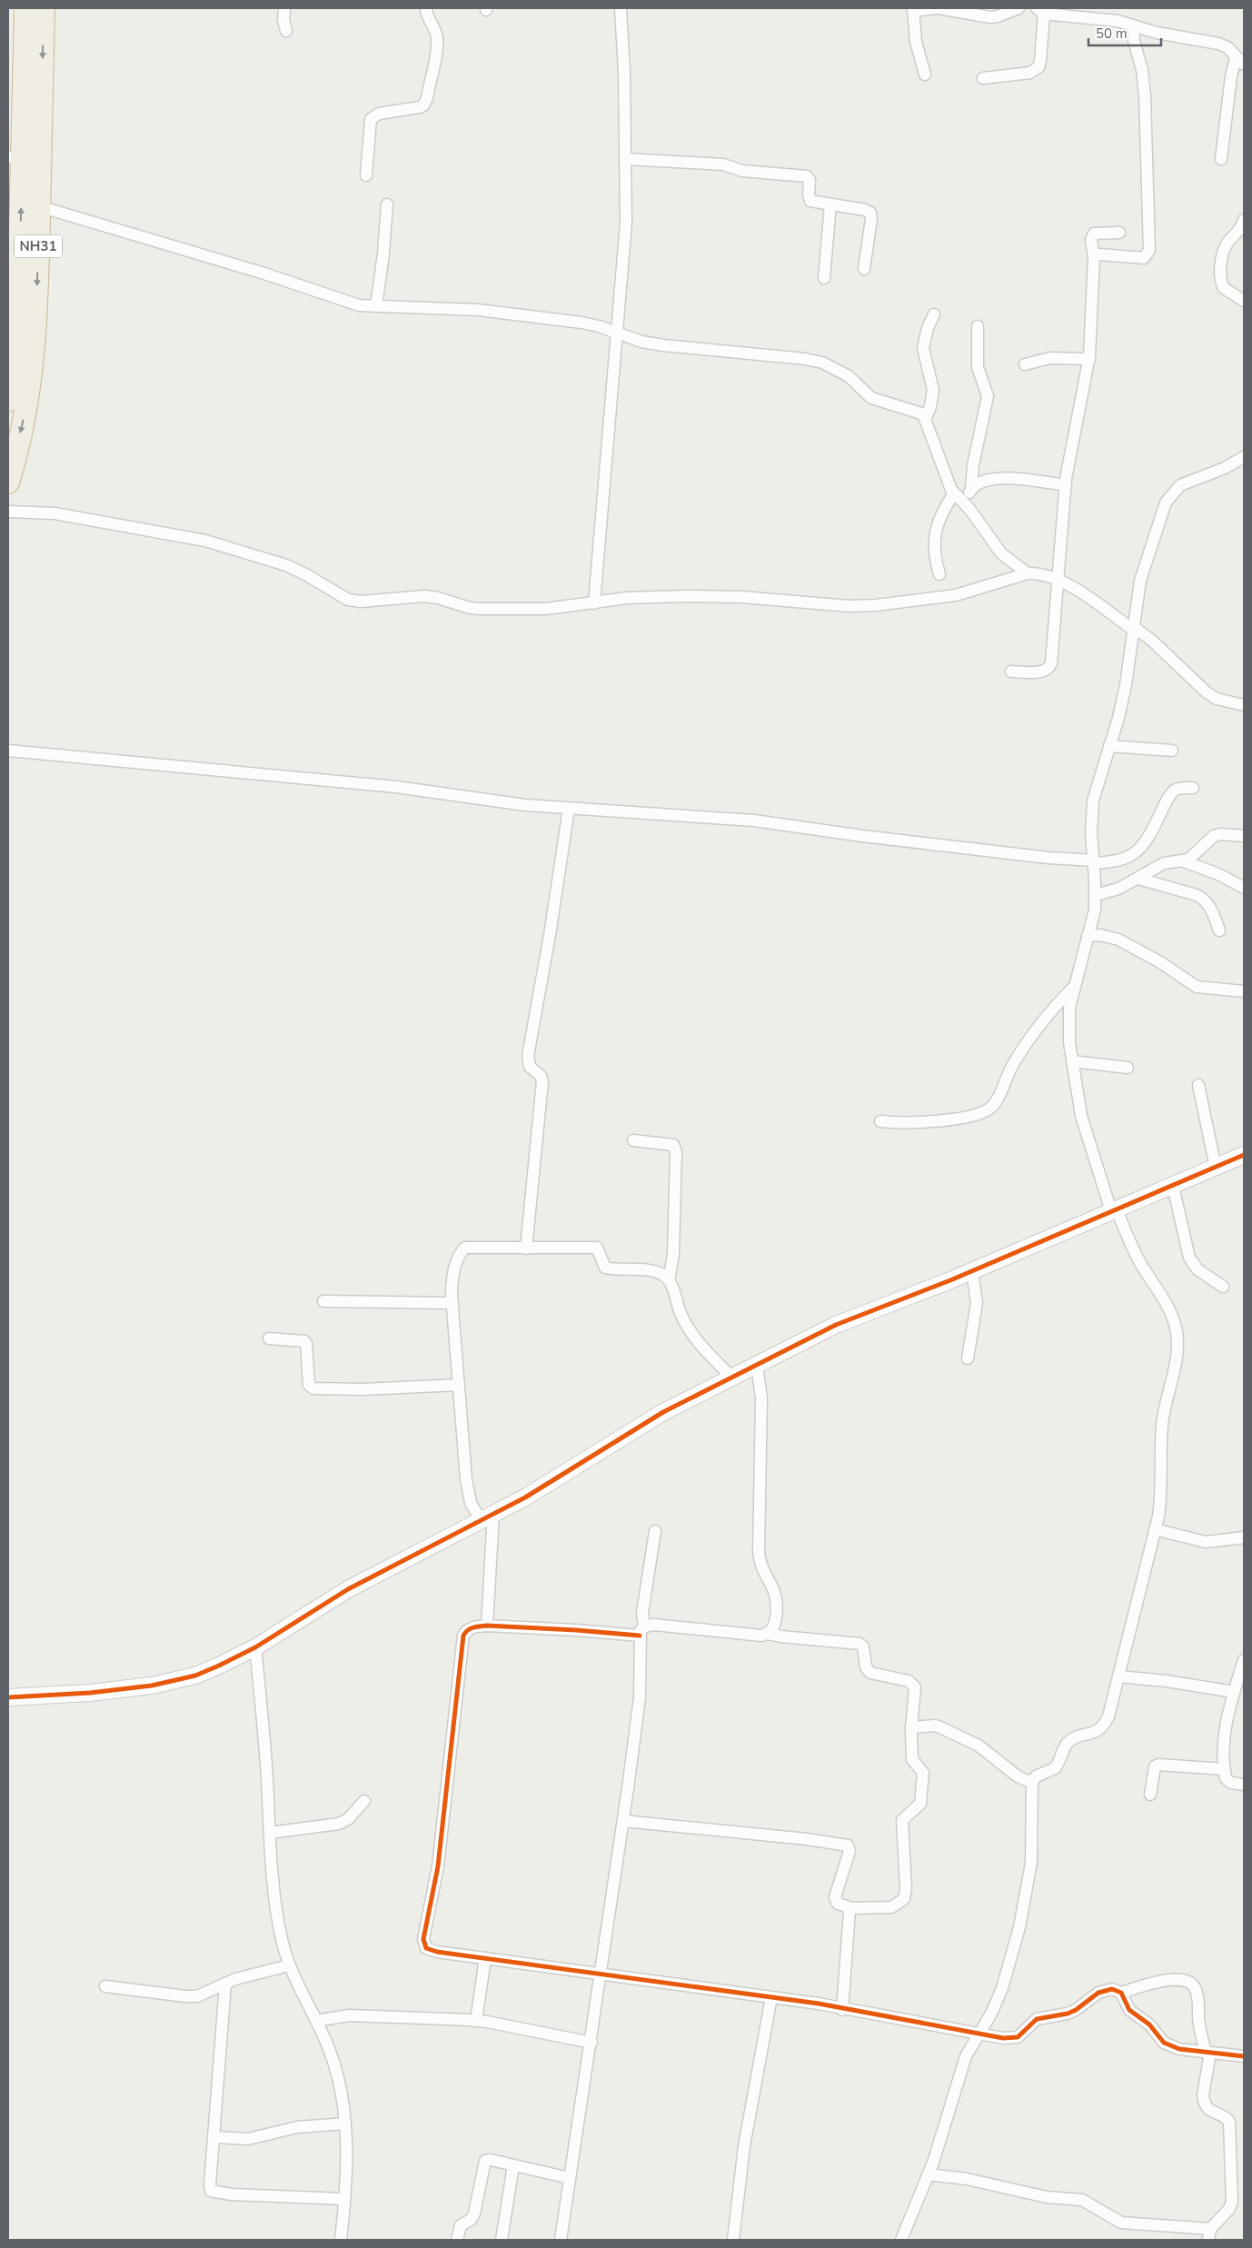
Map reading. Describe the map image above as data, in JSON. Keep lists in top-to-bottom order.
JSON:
{
  "streets": {
    "highway": ["NH31"]
  },
  "scale_bar": "50 m"
}
